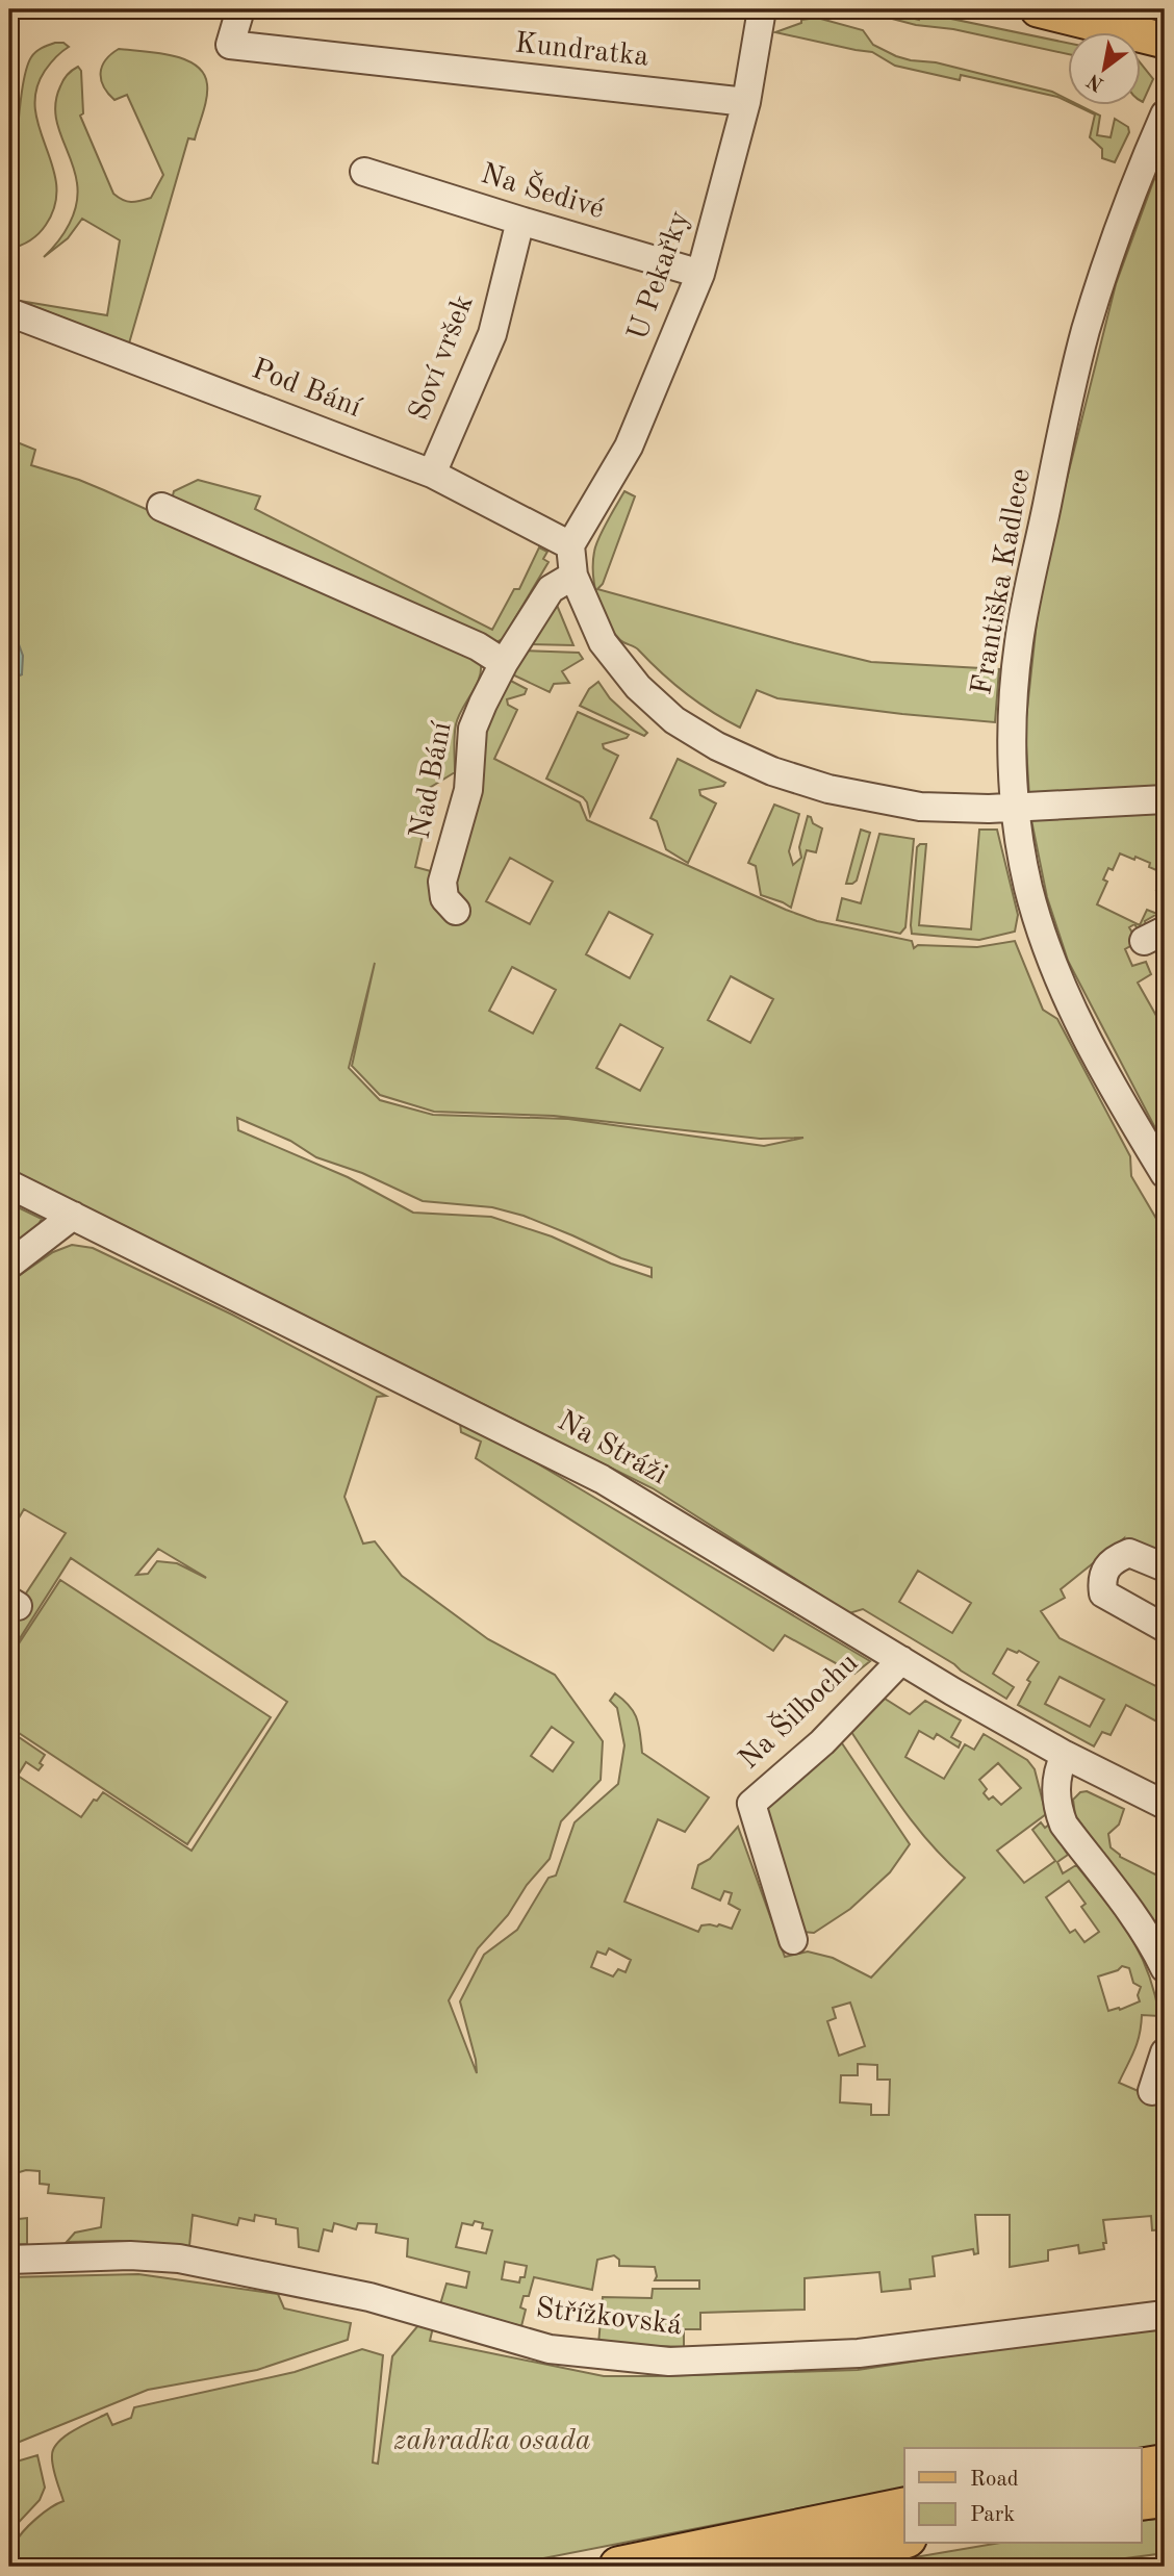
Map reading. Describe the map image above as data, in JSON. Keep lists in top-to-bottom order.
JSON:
{
  "streets": {
    "street": [
      "Kundratka",
      "Na Šedivé",
      "U Pekařky",
      "Soví vršek",
      "Pod Bání",
      "Františka Kadlece",
      "Nad Bání",
      "Na Stráži",
      "Na Šilbochu",
      "Střížkovská"
    ]
  },
  "crossings": [
    ["Kundratka", "U Pekařky"],
    ["Na Šedivé", "U Pekařky"],
    ["Na Šedivé", "Soví vršek"],
    ["U Pekařky", "Pod Bání"],
    ["Soví vršek", "Pod Bání"],
    ["Na Stráži", "Na Šilbochu"]
  ],
  "parks": ["zahradka osada"],
  "legend": ["Road", "Park"],
  "north": "bottom left"
}
